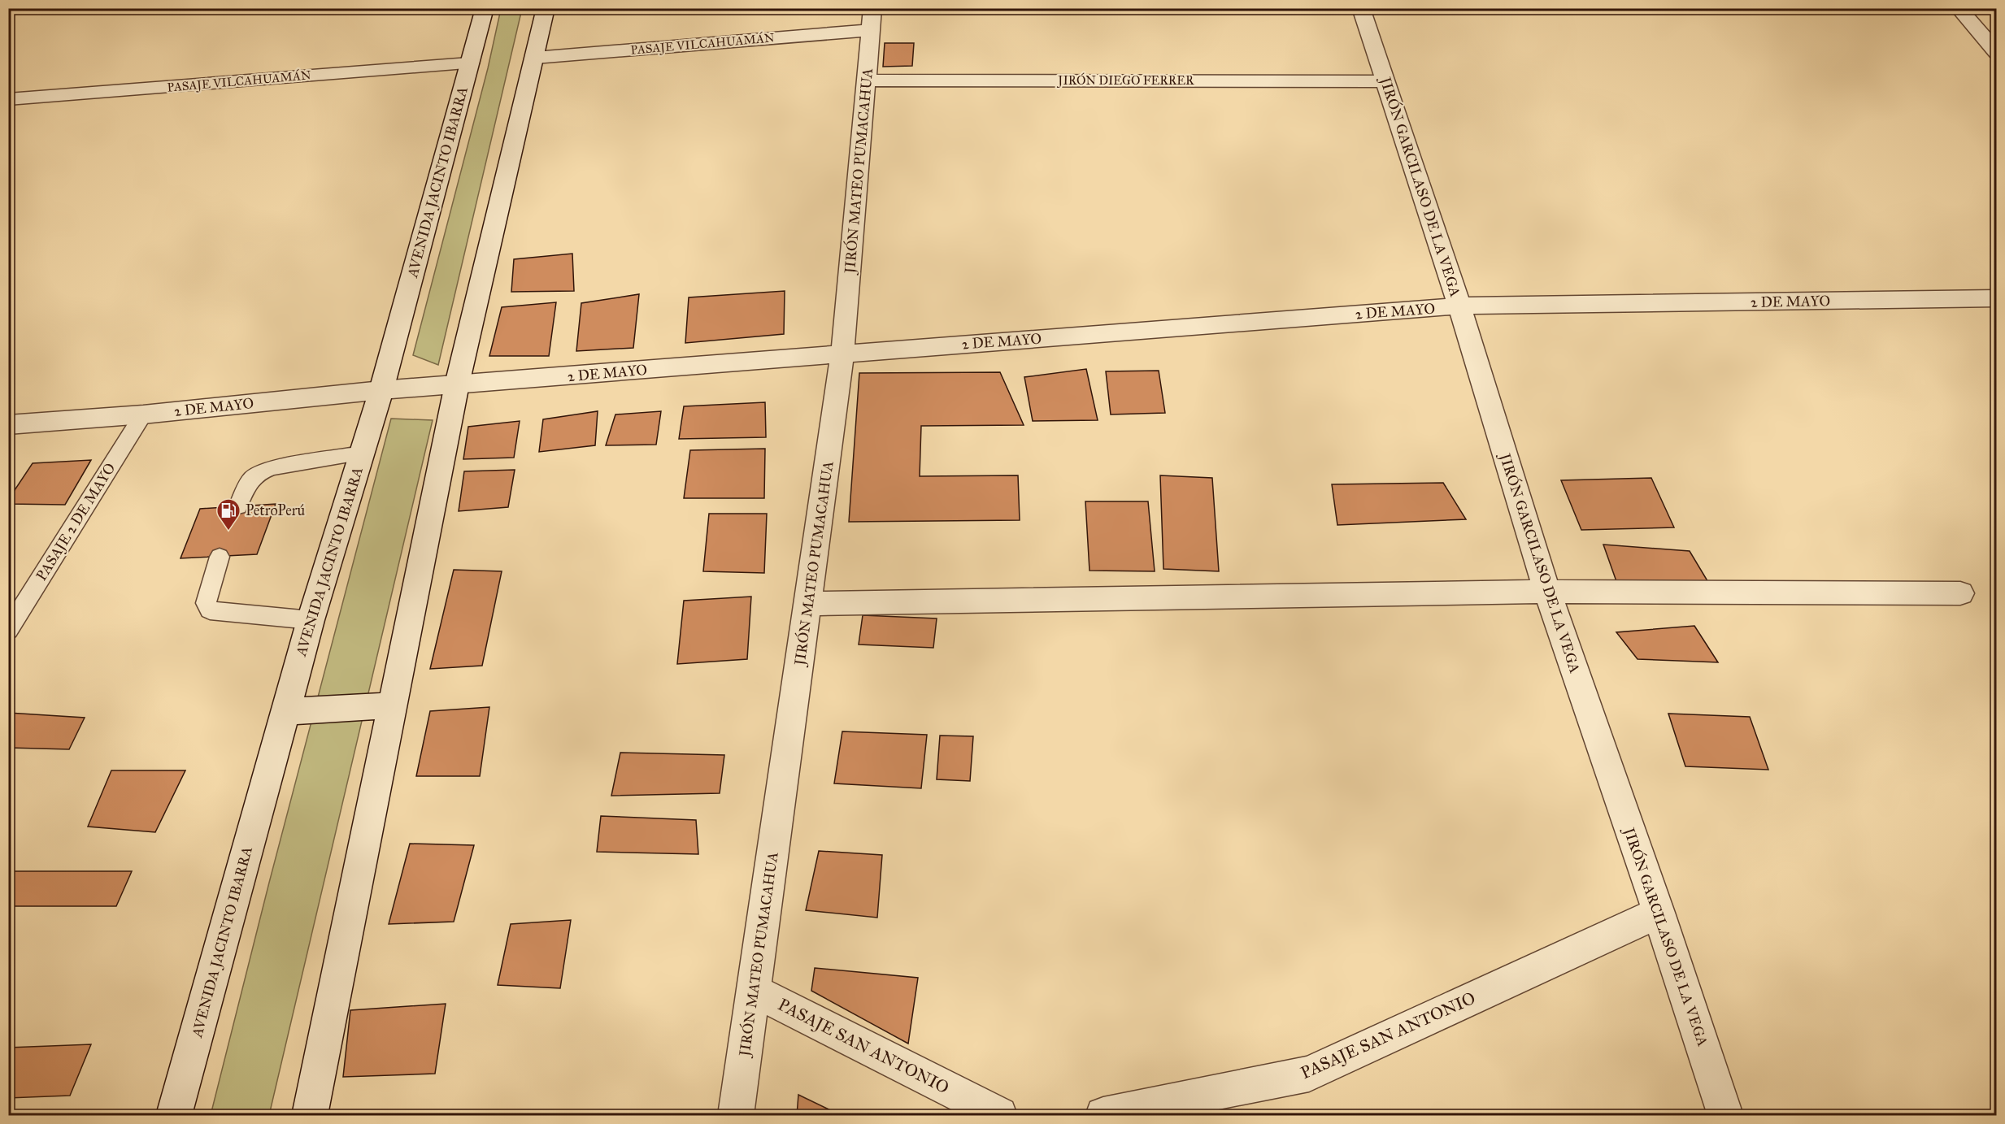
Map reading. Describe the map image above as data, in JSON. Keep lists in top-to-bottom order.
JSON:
{
  "streets": {
    "street": [
      "PASAJE VILCAHUAMÁN",
      "JIRÓN DIEGO FERRER",
      "JIRÓN MATEO PUMACAHUA",
      "AVENIDA JACINTO IBARRA",
      "JIRÓN GARCILASO DE LA VEGA",
      "2 DE MAYO",
      "PASAJE SAN ANTONIO"
    ],
    "lane": ["PASAJE 2 DE MAYO"]
  },
  "crossings": [
    ["PASAJE VILCAHUAMÁN", "JIRÓN MATEO PUMACAHUA"],
    ["PASAJE VILCAHUAMÁN", "AVENIDA JACINTO IBARRA"],
    ["JIRÓN DIEGO FERRER", "JIRÓN MATEO PUMACAHUA"],
    ["JIRÓN DIEGO FERRER", "JIRÓN GARCILASO DE LA VEGA"],
    ["JIRÓN MATEO PUMACAHUA", "2 DE MAYO"],
    ["JIRÓN MATEO PUMACAHUA", "PASAJE SAN ANTONIO"],
    ["AVENIDA JACINTO IBARRA", "2 DE MAYO"],
    ["JIRÓN GARCILASO DE LA VEGA", "2 DE MAYO"],
    ["JIRÓN GARCILASO DE LA VEGA", "PASAJE SAN ANTONIO"],
    ["2 DE MAYO", "PASAJE 2 DE MAYO"]
  ],
  "places": {
    "fuel station": ["PetroPerú"]
  }
}
